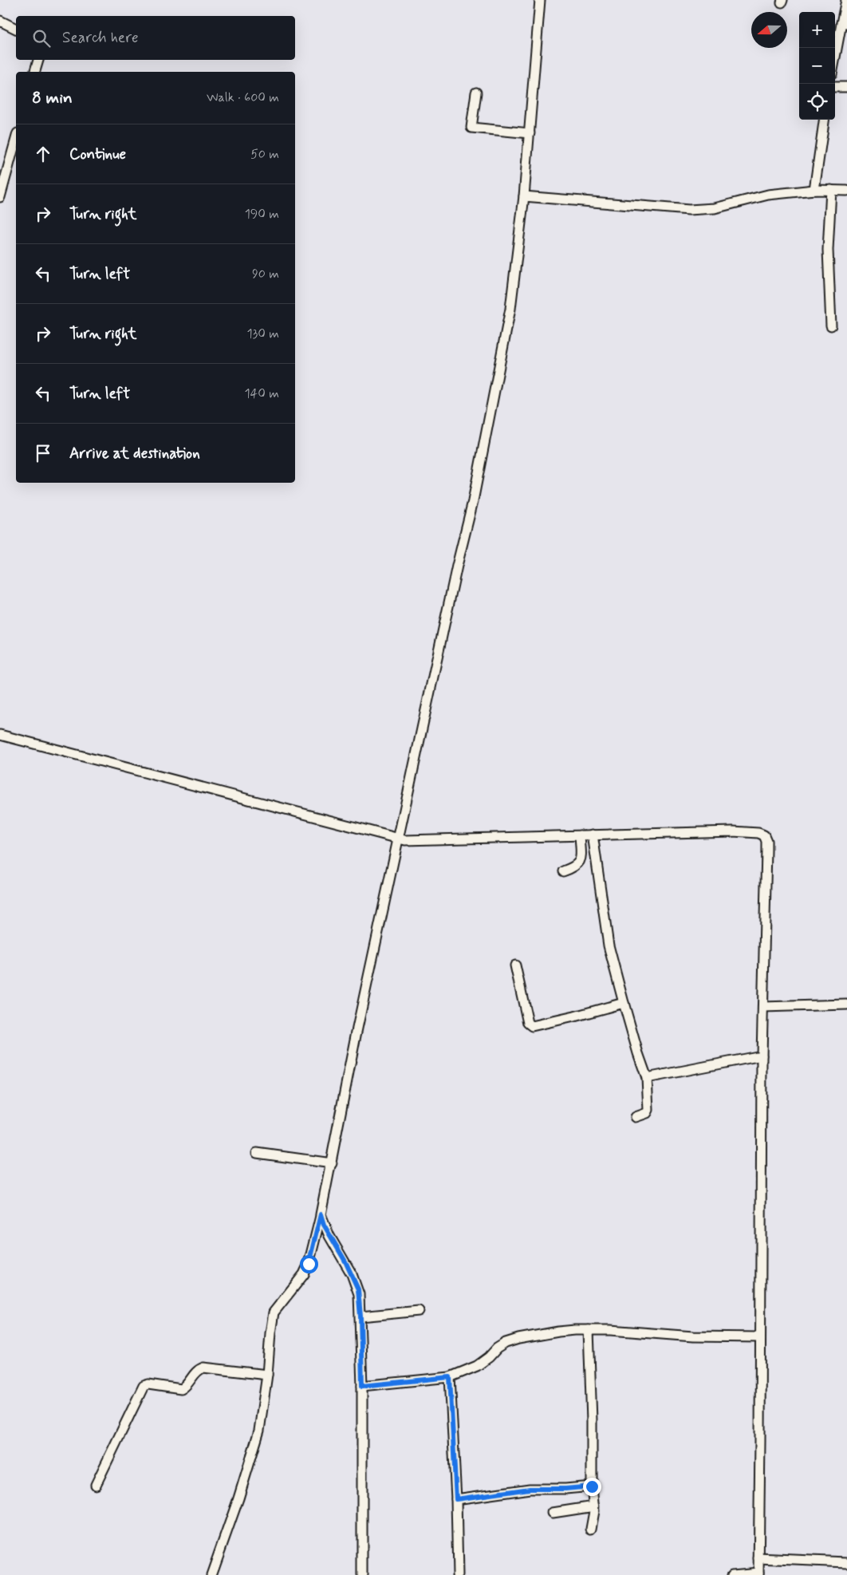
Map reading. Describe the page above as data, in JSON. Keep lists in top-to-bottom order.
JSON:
{
  "north": "left",
  "page": {
    "map_buttons": ["+", "−"],
    "search": "Search here",
    "heading": ["8 min", "Walk · 600 m"],
    "list": [
      ["Continue", "50 m"],
      ["Turn right", "190 m"],
      ["Turn left", "90 m"],
      ["Turn right", "130 m"],
      ["Turn left", "140 m"],
      "Arrive at destination"
    ]
  }
}
